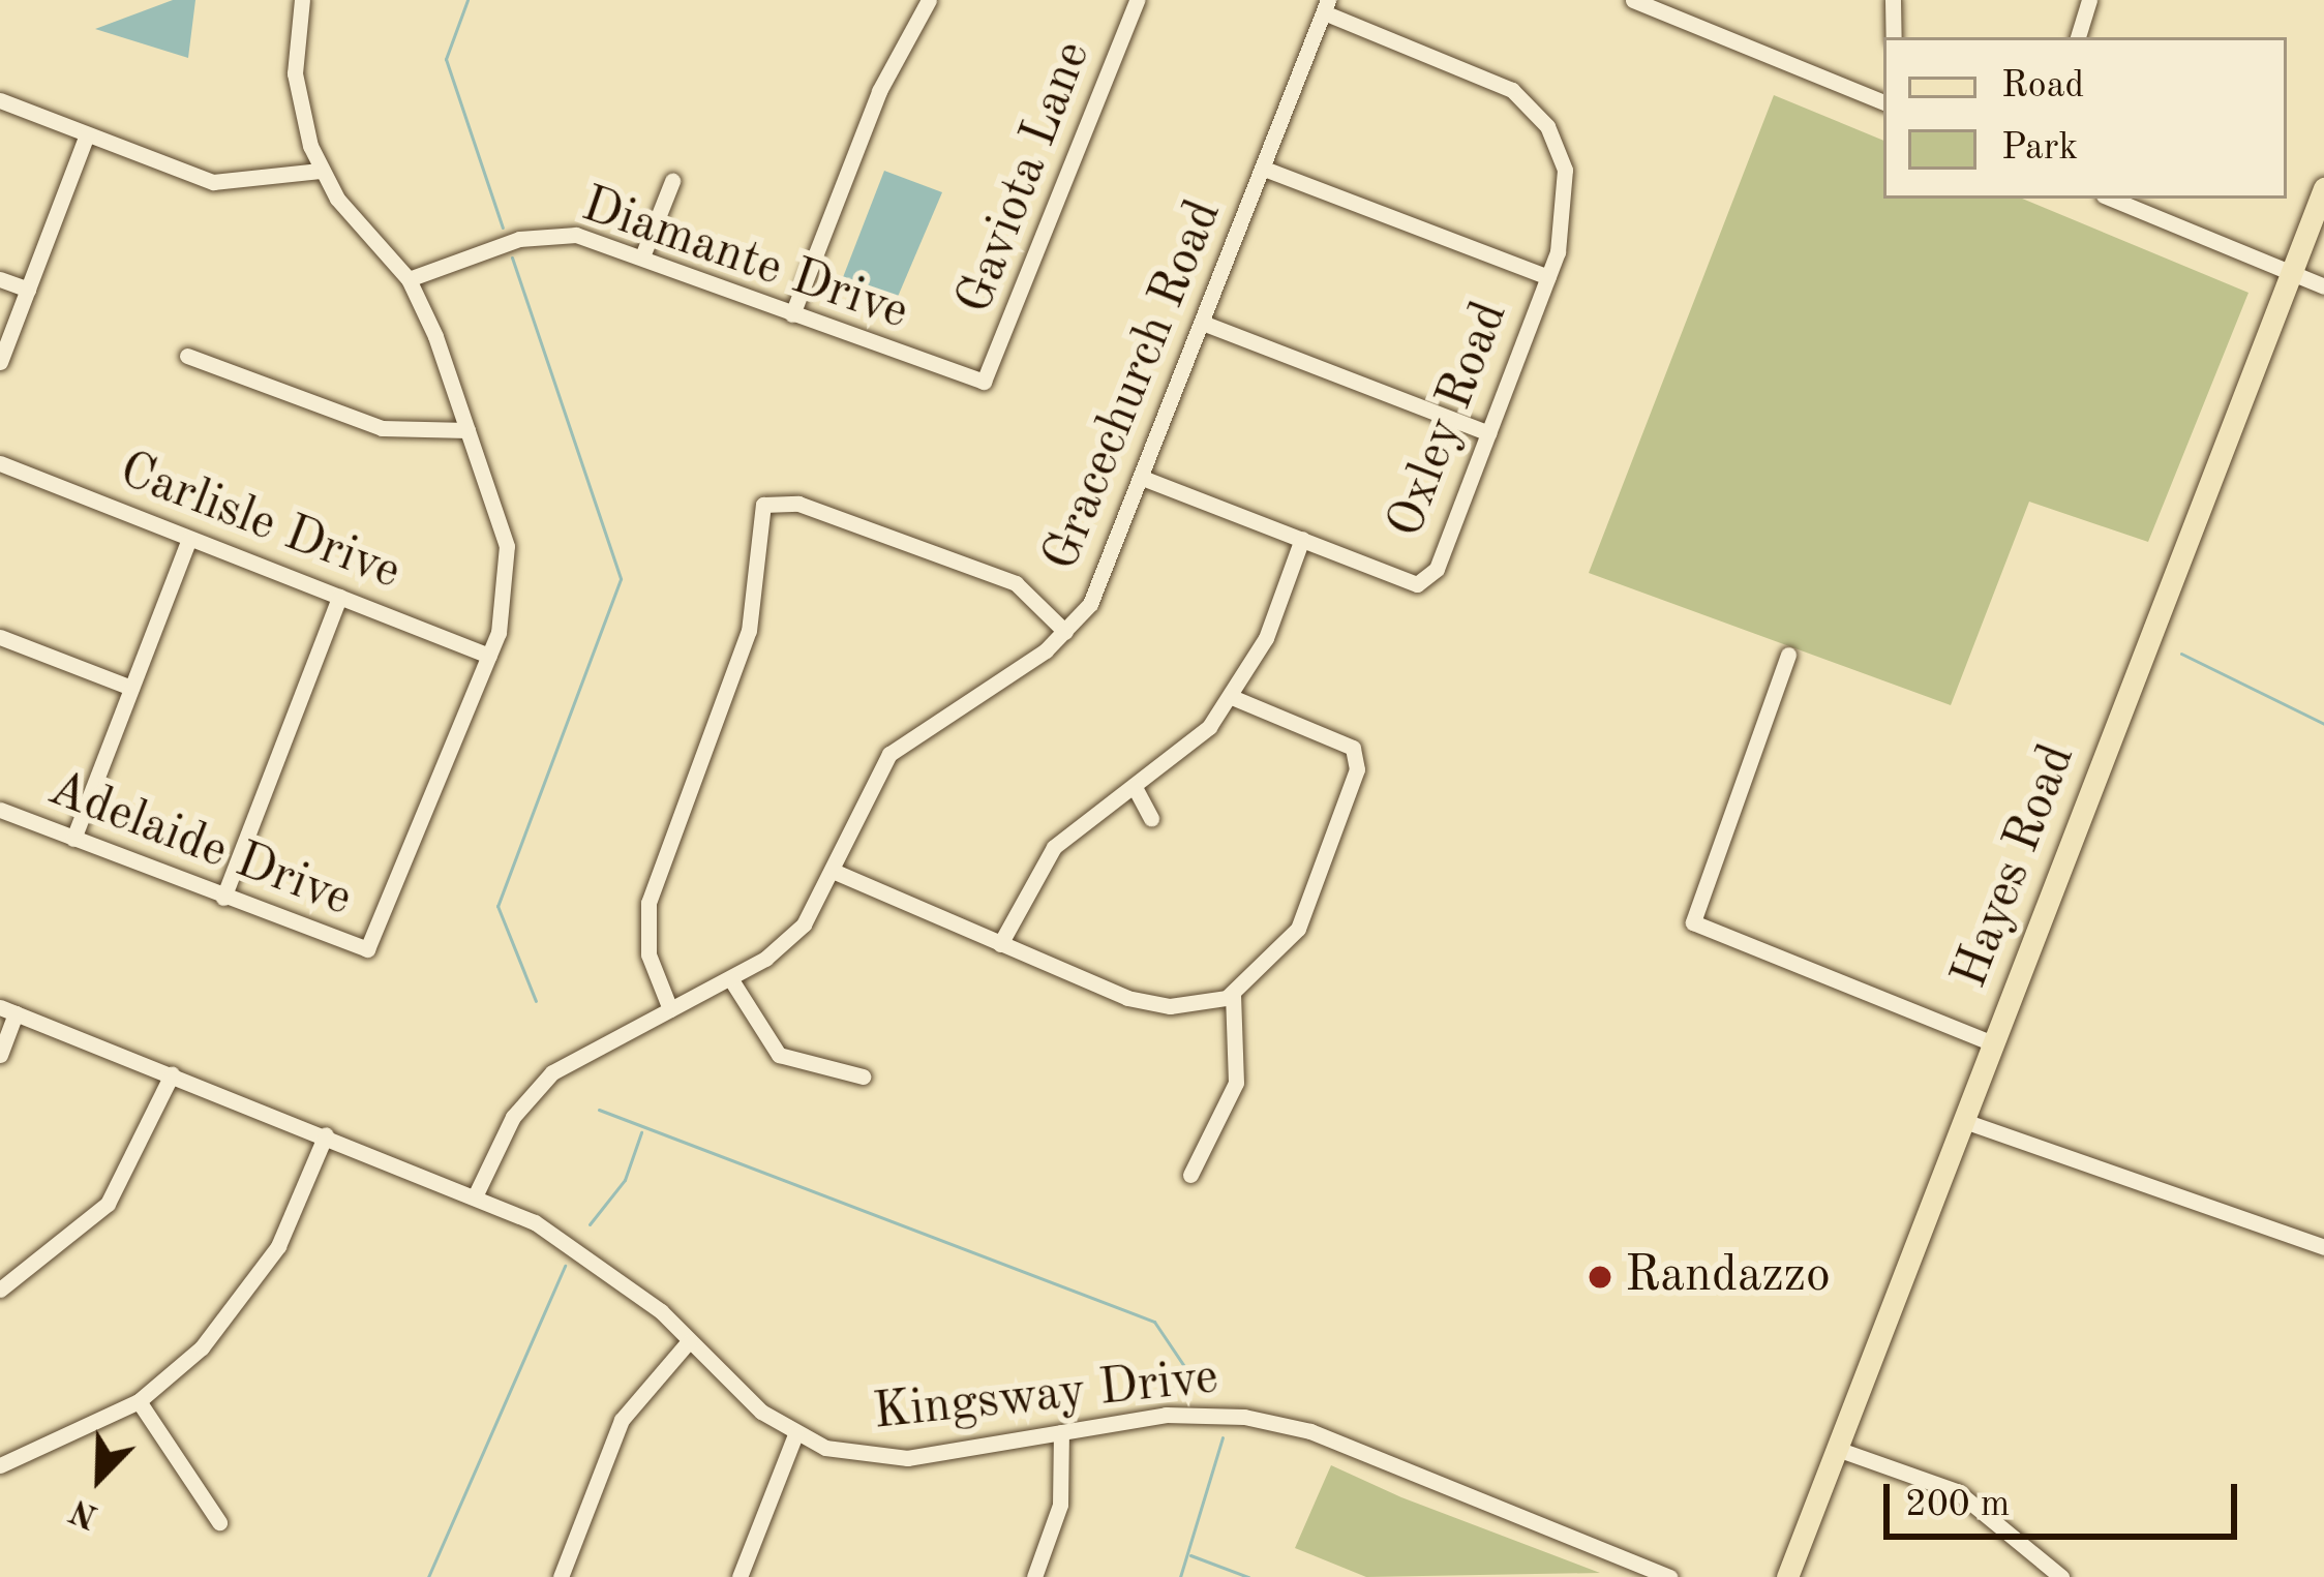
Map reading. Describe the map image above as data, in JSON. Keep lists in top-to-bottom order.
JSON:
{
  "streets": {
    "main road": ["Hayes Road"],
    "street": [
      "Gaviota Lane",
      "Diamante Drive",
      "Gracechurch Road",
      "Oxley Road",
      "Carlisle Drive",
      "Adelaide Drive",
      "Kingsway Drive"
    ]
  },
  "crossings": [
    ["Gaviota Lane", "Diamante Drive"],
    ["Gracechurch Road", "Oxley Road"],
    ["Gracechurch Road", "Kingsway Drive"],
    ["Carlisle Drive", "Adelaide Drive"]
  ],
  "places": ["Randazzo"],
  "legend": ["Road", "Park"],
  "scale_bar": "200 m",
  "north": "bottom left"
}
